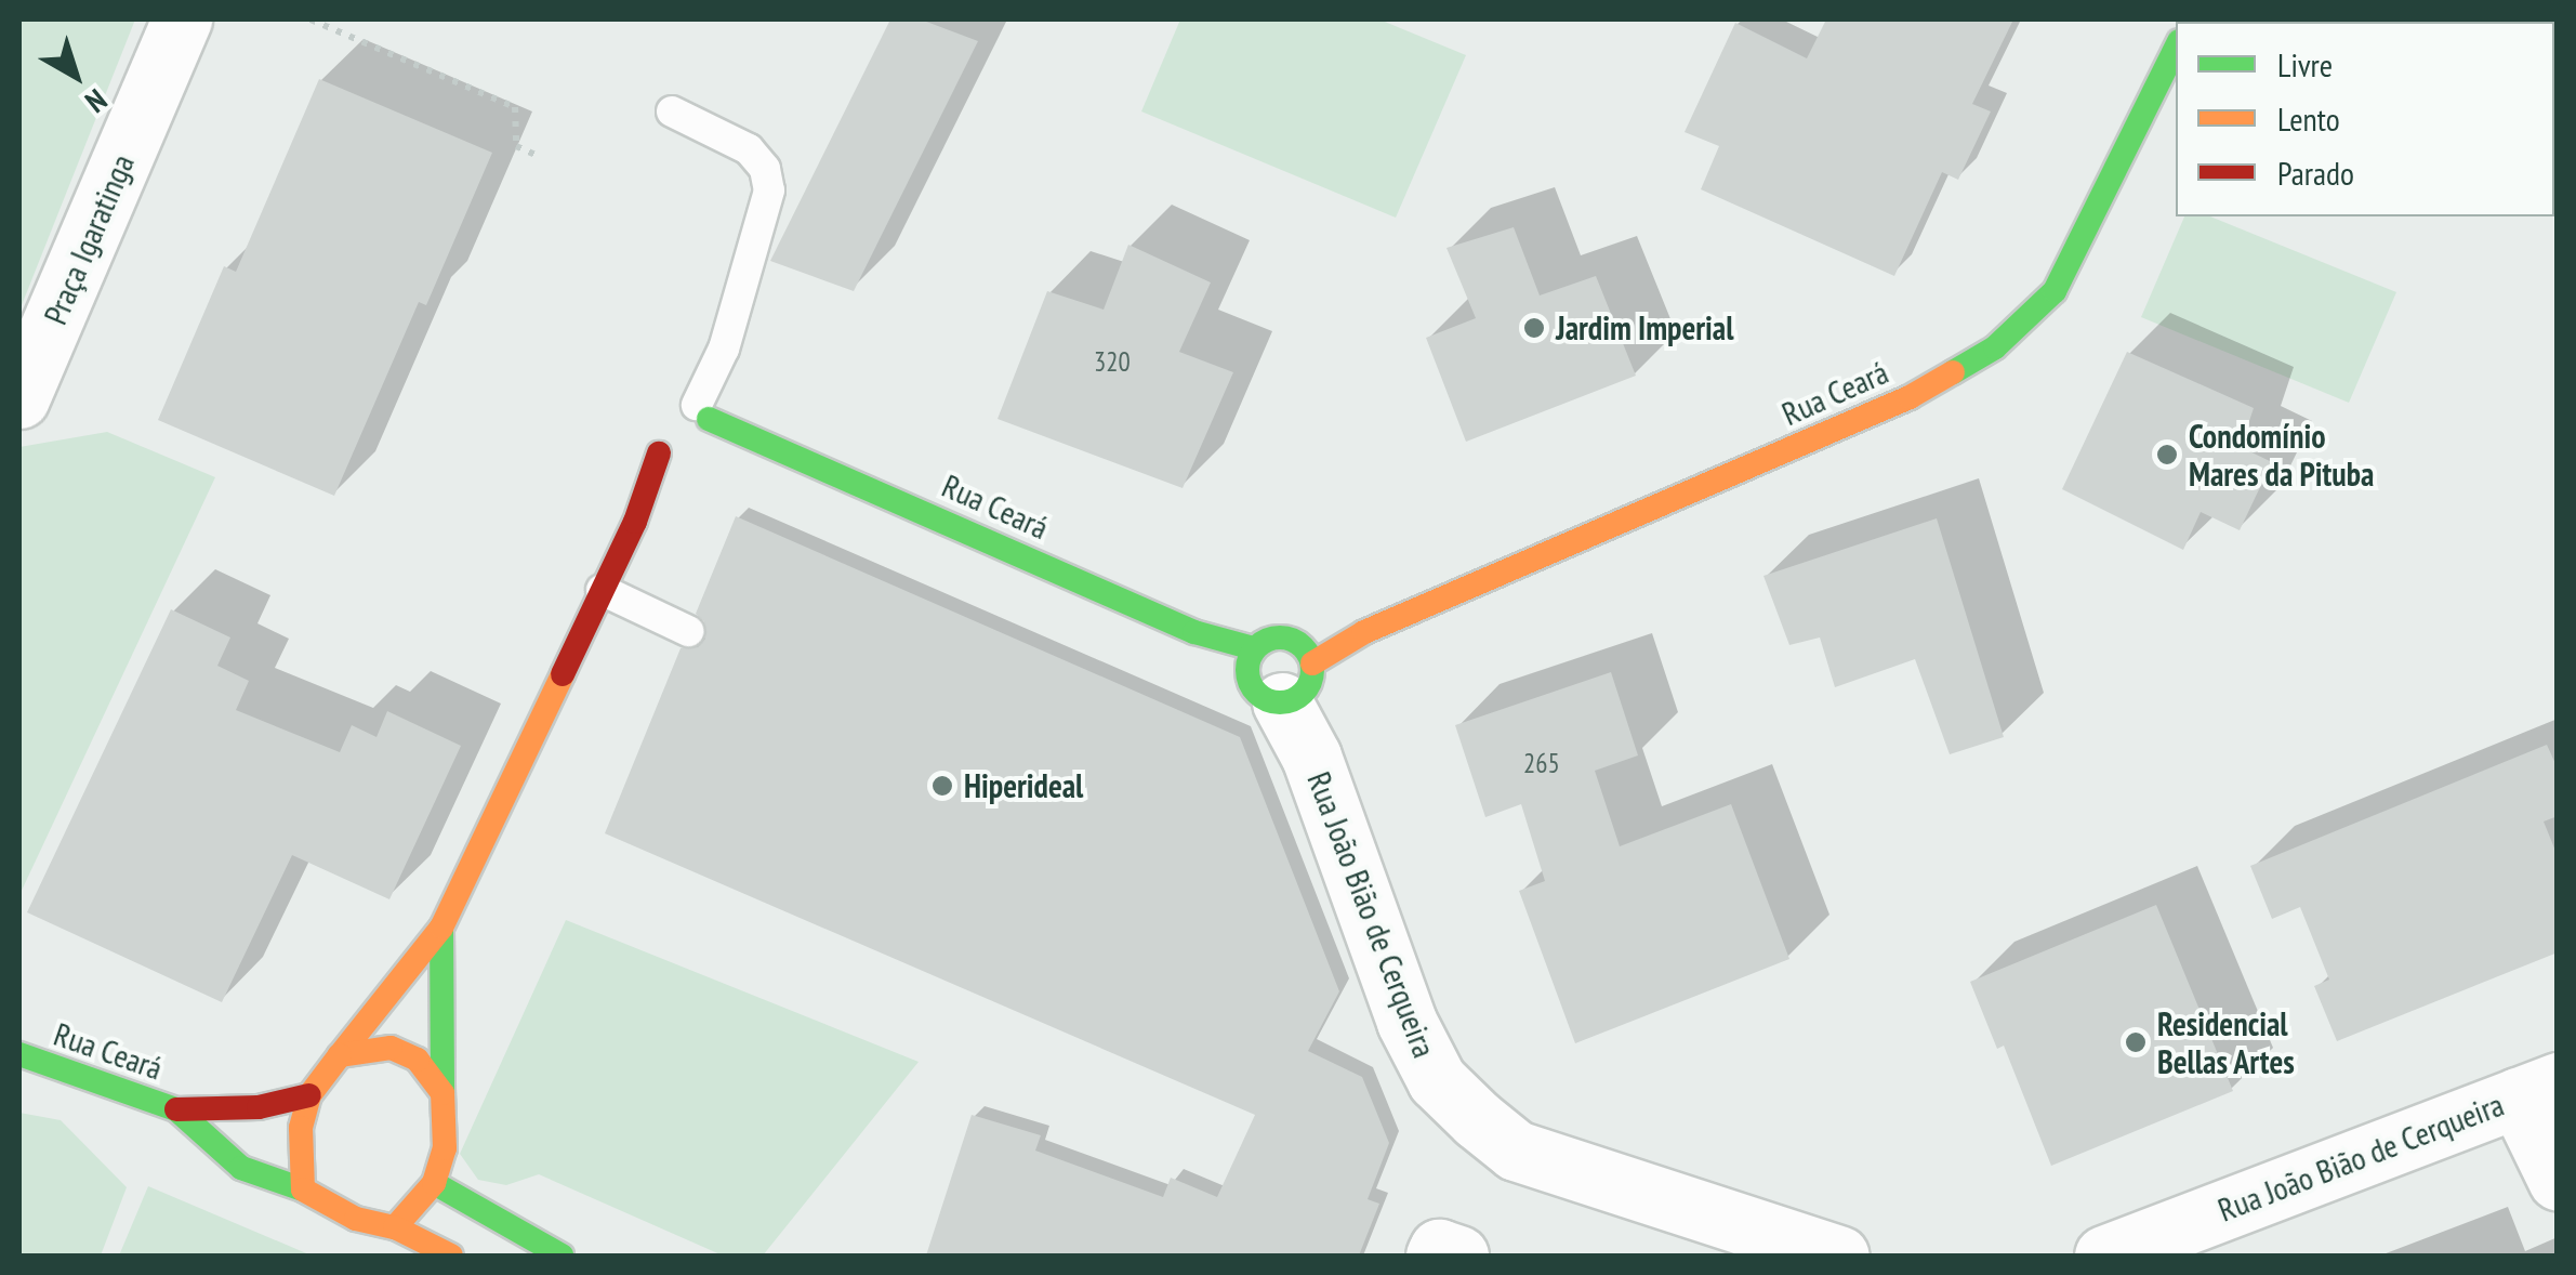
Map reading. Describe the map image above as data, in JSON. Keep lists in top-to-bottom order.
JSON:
{
  "streets": {
    "street": ["Praça Igaratinga", "Rua Ceará", "Rua João Bião de Cerqueira"]
  },
  "crossings": [
    ["Rua Ceará", "Rua João Bião de Cerqueira"]
  ],
  "places": [
    "Jardim Imperial",
    "Condomínio Mares da Pituba",
    "Hiperideal",
    "Residencial Bellas Artes"
  ],
  "house_numbers": ["320", "265"],
  "legend": ["Livre", "Lento", "Parado"],
  "north": "bottom right"
}
